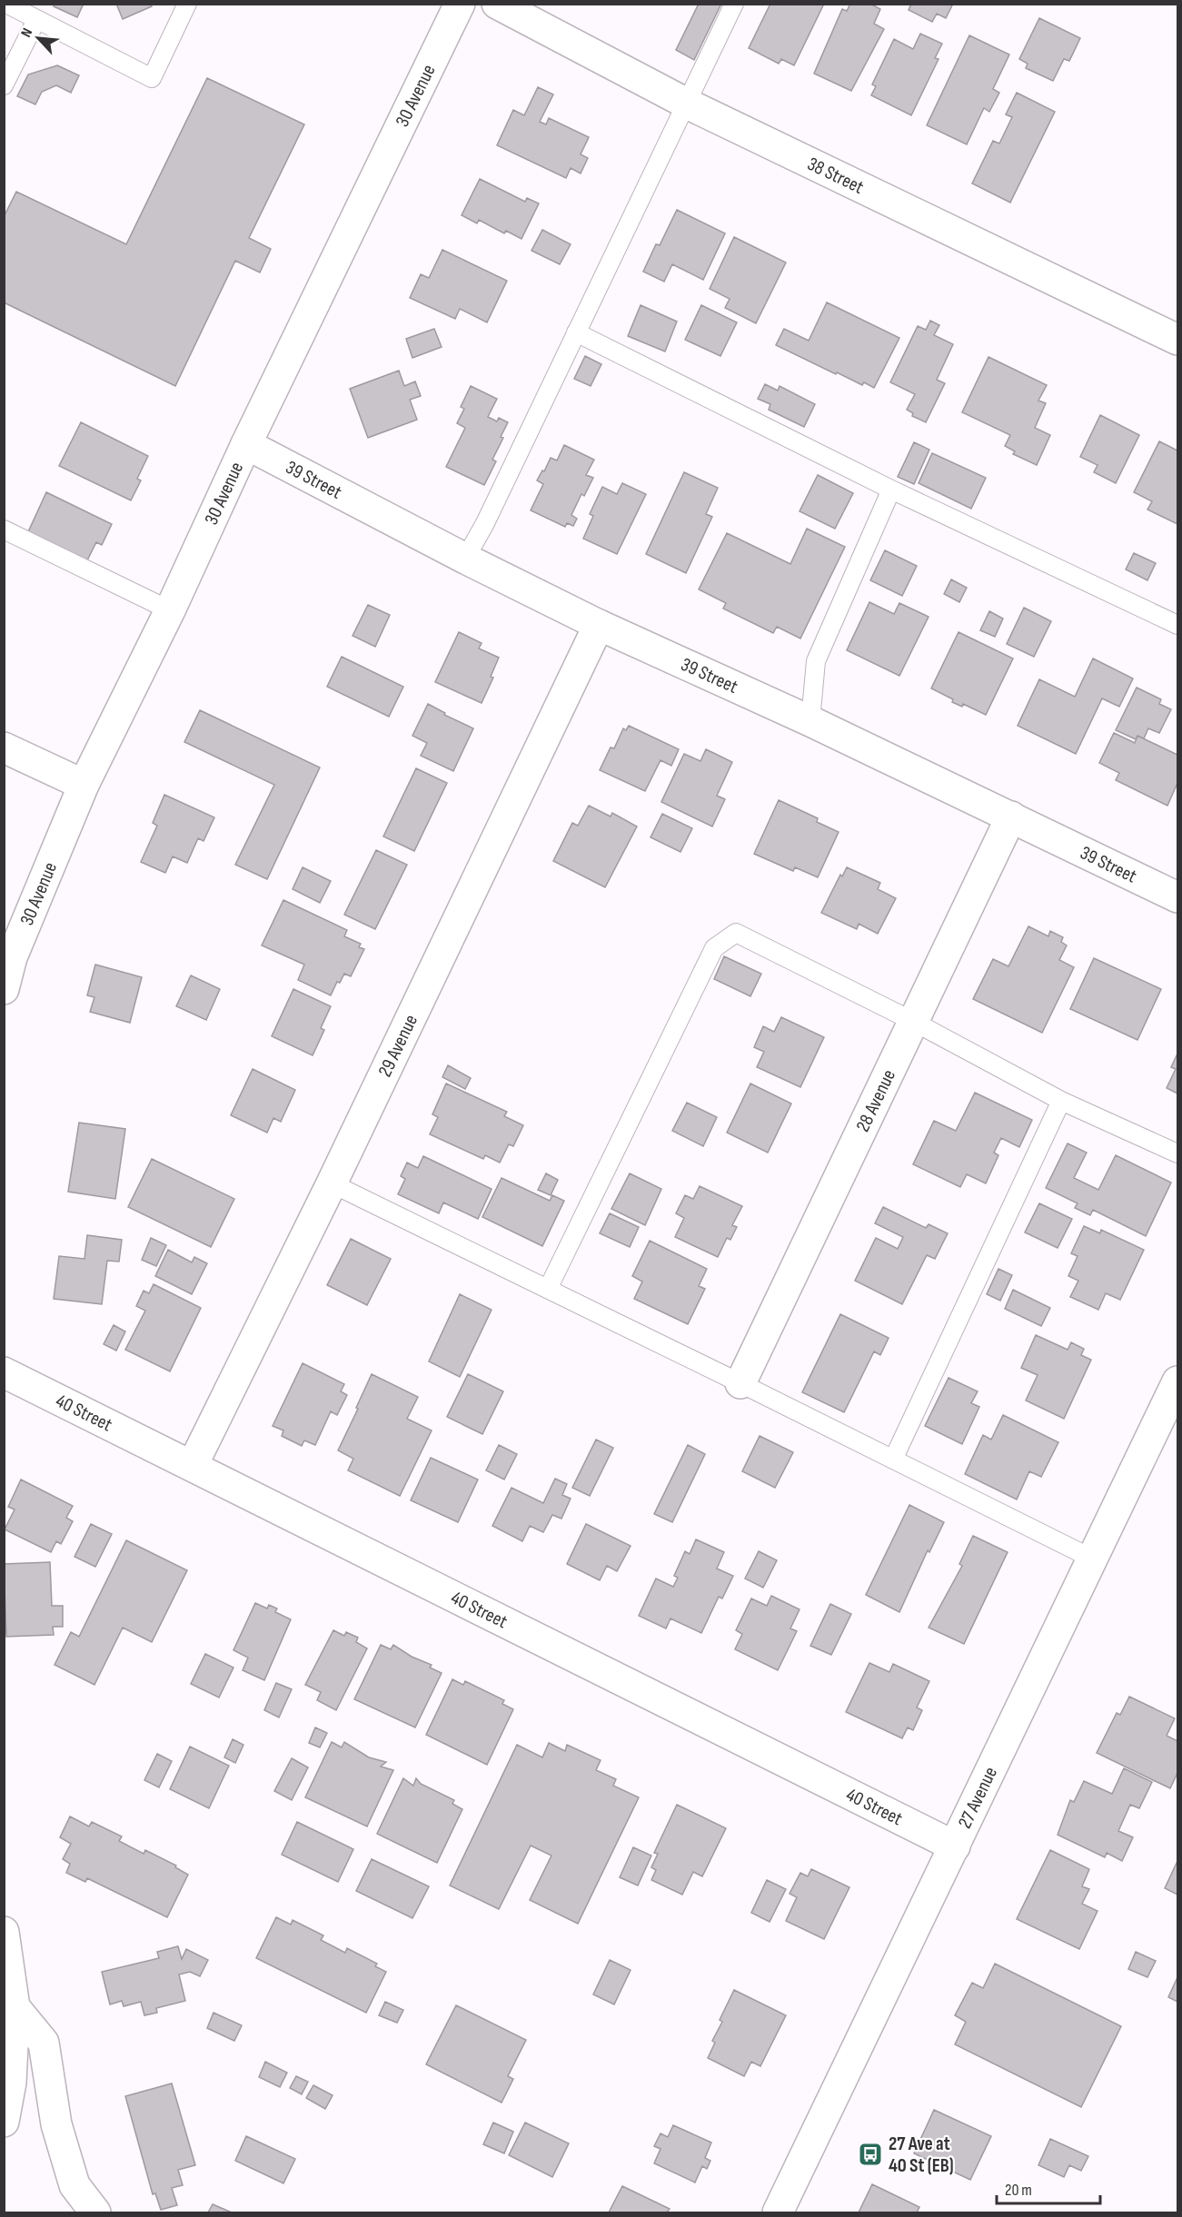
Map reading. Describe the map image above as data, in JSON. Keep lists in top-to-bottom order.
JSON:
{
  "streets": {
    "street": [
      "30 Avenue",
      "38 Street",
      "39 Street",
      "29 Avenue",
      "28 Avenue",
      "40 Street",
      "27 Avenue"
    ]
  },
  "crossings": [
    ["30 Avenue", "39 Street"],
    ["39 Street", "29 Avenue"],
    ["39 Street", "28 Avenue"],
    ["29 Avenue", "40 Street"],
    ["40 Street", "27 Avenue"]
  ],
  "places": {
    "bus stop": ["27 Ave at 40 St (EB)"]
  },
  "scale_bar": "20 m",
  "north": "top left"
}
